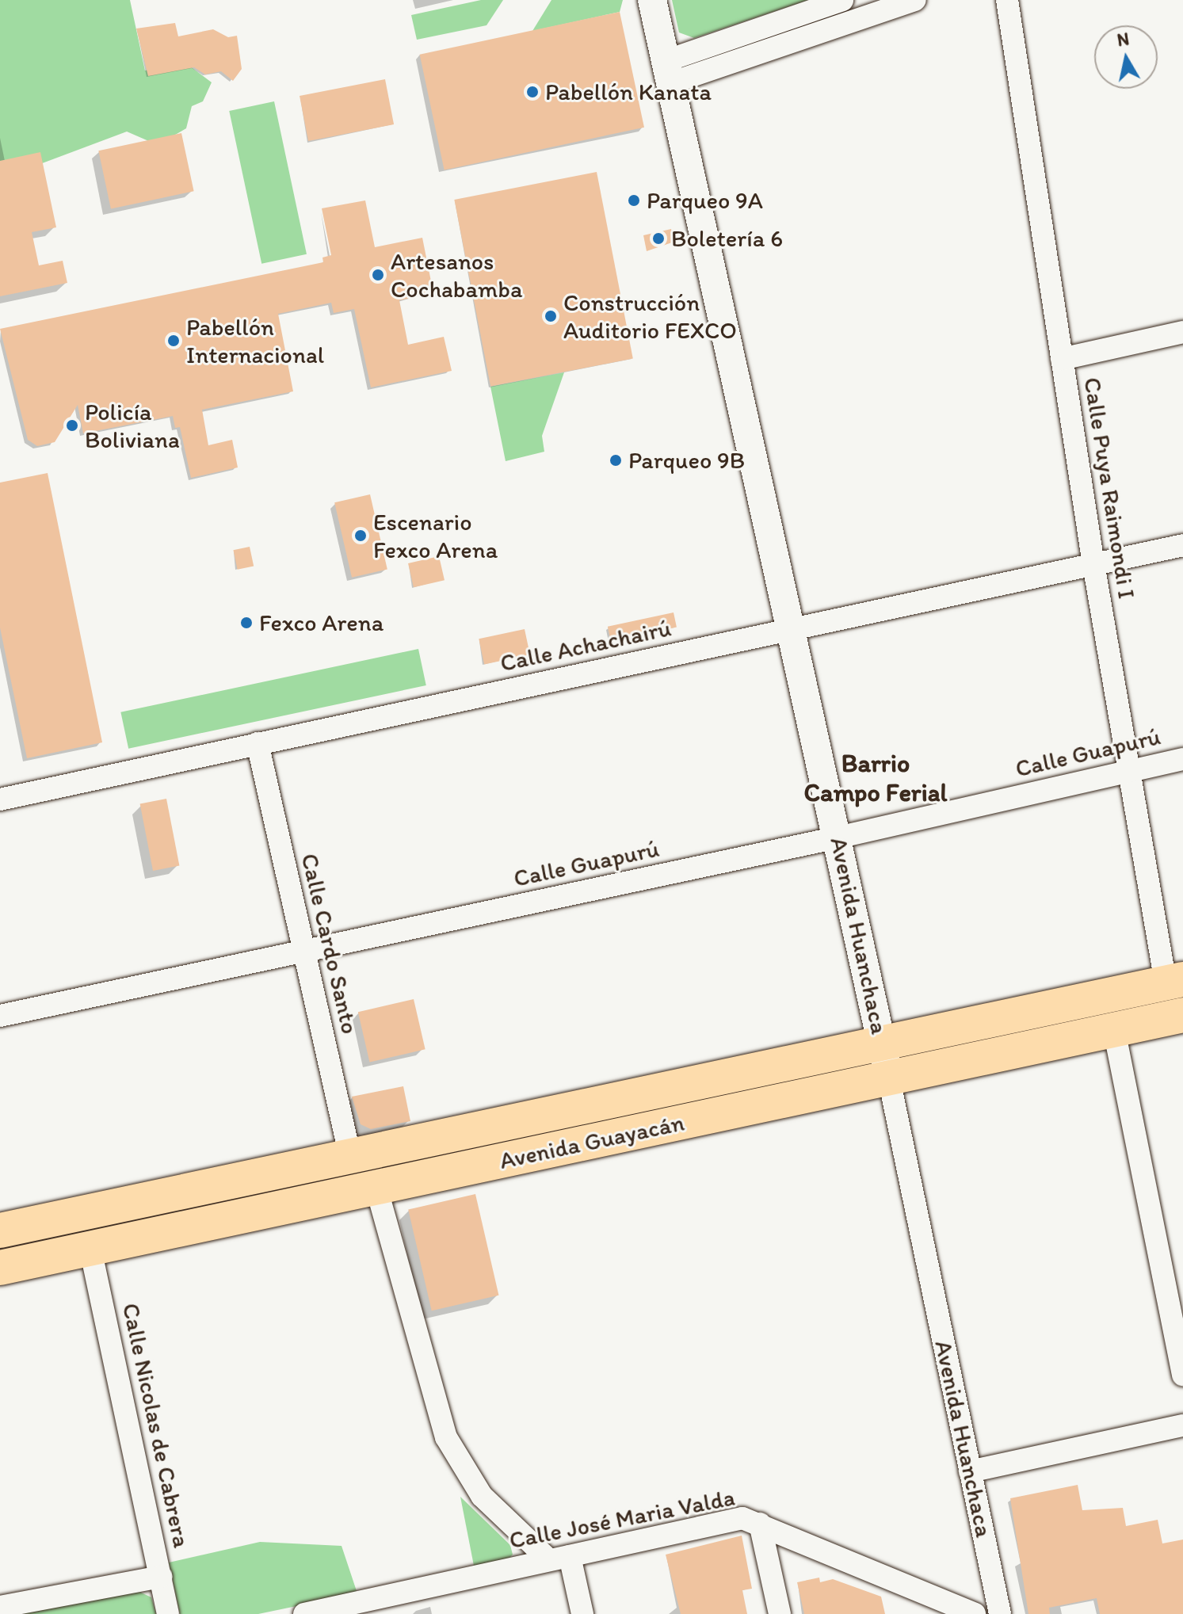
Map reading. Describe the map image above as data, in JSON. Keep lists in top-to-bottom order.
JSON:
{
  "streets": {
    "main road": ["Avenida Guayacán"],
    "street": [
      "Calle Puya Raimondi I",
      "Calle Achachairú",
      "Calle Guapurú",
      "Avenida Huanchaca",
      "Calle Cardo Santo",
      "Calle Nicolas de Cabrera",
      "Calle José Maria Valda"
    ]
  },
  "crossings": [
    ["Calle Puya Raimondi I", "Calle Achachairú"],
    ["Calle Puya Raimondi I", "Calle Guapurú"],
    ["Calle Puya Raimondi I", "Avenida Guayacán"],
    ["Calle Achachairú", "Avenida Huanchaca"],
    ["Calle Achachairú", "Calle Cardo Santo"],
    ["Calle Guapurú", "Avenida Huanchaca"],
    ["Calle Guapurú", "Calle Cardo Santo"],
    ["Avenida Huanchaca", "Avenida Guayacán"],
    ["Calle Cardo Santo", "Avenida Guayacán"],
    ["Avenida Guayacán", "Calle Nicolas de Cabrera"]
  ],
  "districts": ["Barrio Campo Ferial"],
  "places": [
    "Pabellón Kanata",
    "Parqueo 9A",
    "Boletería 6",
    "Artesanos Cochabamba",
    "Construcción Auditorio FEXCO",
    "Pabellón Internacional",
    "Policía Boliviana",
    "Parqueo 9B",
    "Escenario Fexco Arena",
    "Fexco Arena"
  ],
  "north": "top"
}
